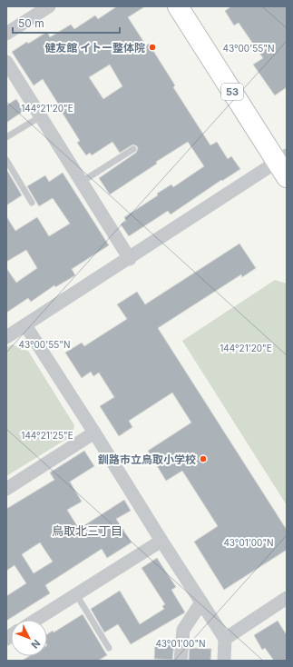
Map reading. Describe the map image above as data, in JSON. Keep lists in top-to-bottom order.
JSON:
{
  "streets": {
    "main road": ["53"]
  },
  "districts": ["鳥取北三丁目"],
  "places": ["健友館 イトー整体院", "釧路市立鳥取小学校"],
  "scale_bar": "50 m",
  "north": "bottom right",
  "coordinates": [
    "43°00'55\"N",
    "144°21'20\"E",
    "144°21'25\"E",
    "43°01'00\"N"
  ]
}
